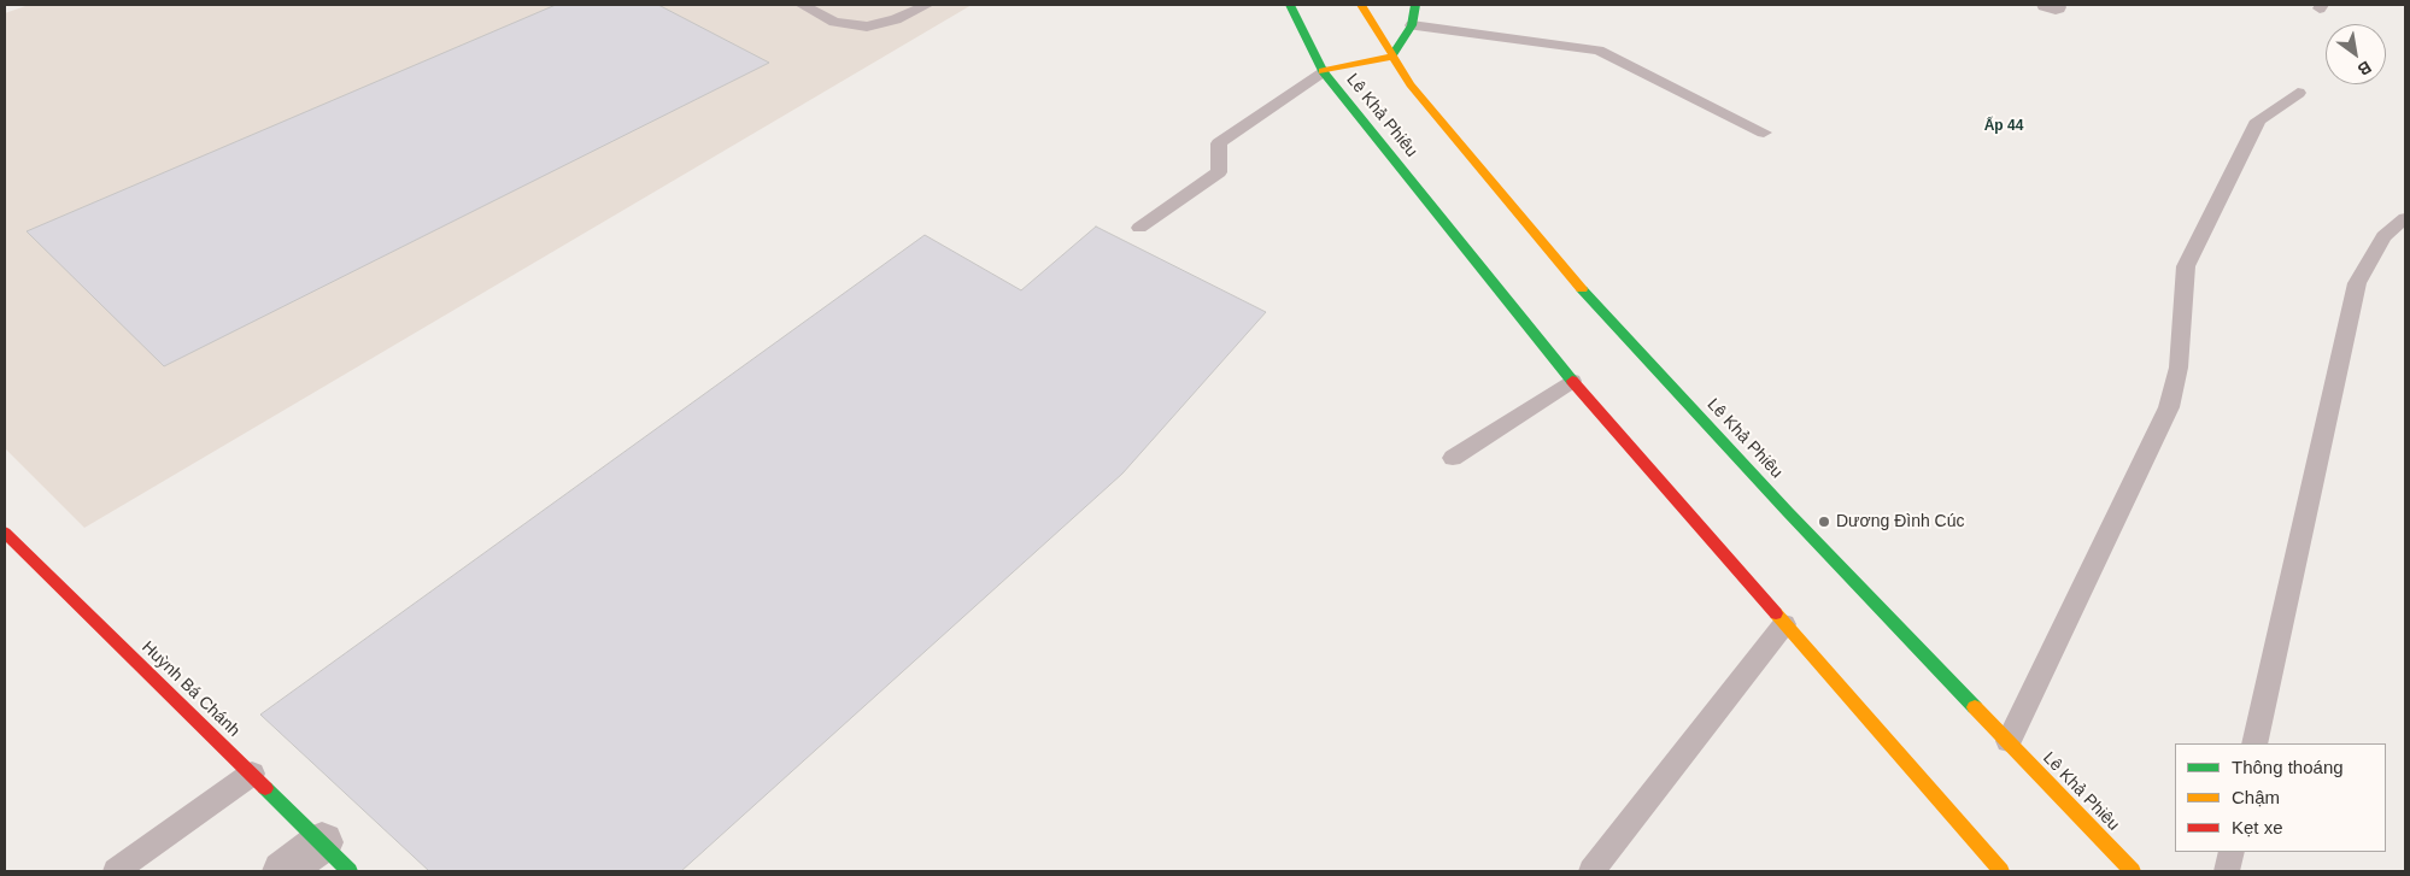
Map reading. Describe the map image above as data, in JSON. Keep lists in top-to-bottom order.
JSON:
{
  "streets": {
    "main road": ["Lê Khả Phiêu", "Huỳnh Bá Chánh"]
  },
  "districts": ["Ấp 44"],
  "places": ["Dương Đình Cúc"],
  "legend": ["Thông thoáng", "Chậm", "Kẹt xe"],
  "north": "bottom right"
}
